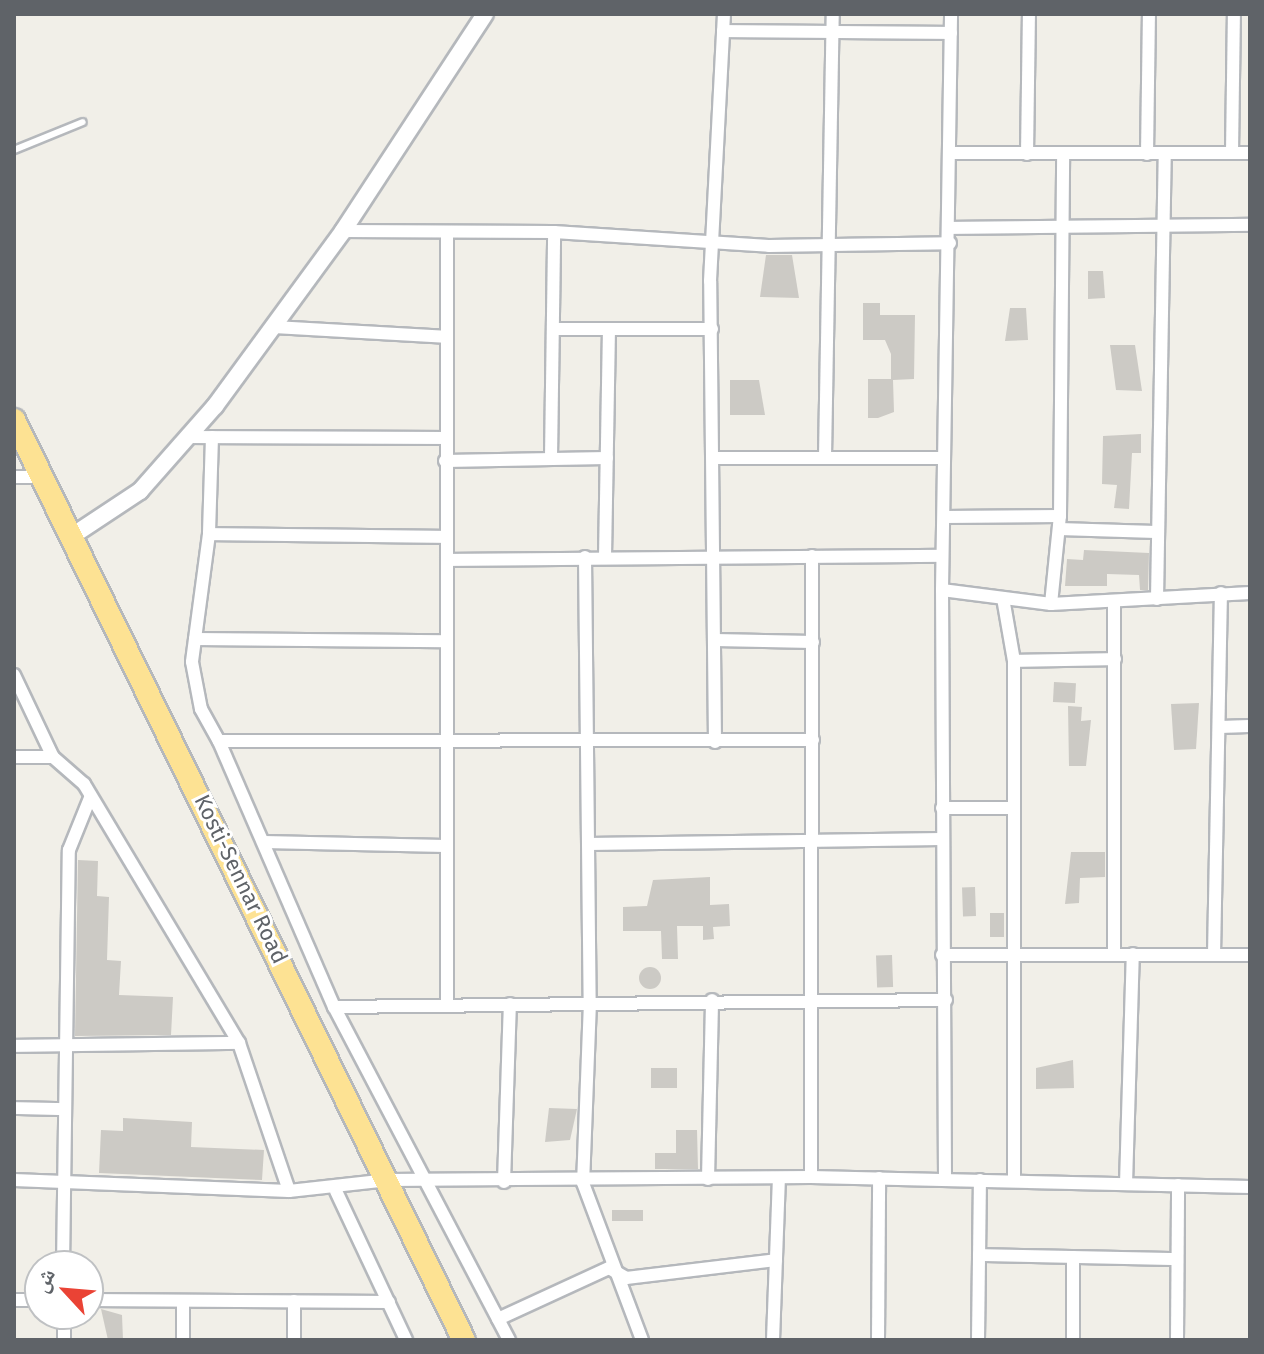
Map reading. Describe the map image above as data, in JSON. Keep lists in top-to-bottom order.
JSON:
{
  "streets": {
    "highway": ["Kosti-Sennar Road"]
  },
  "north": "top left"
}
